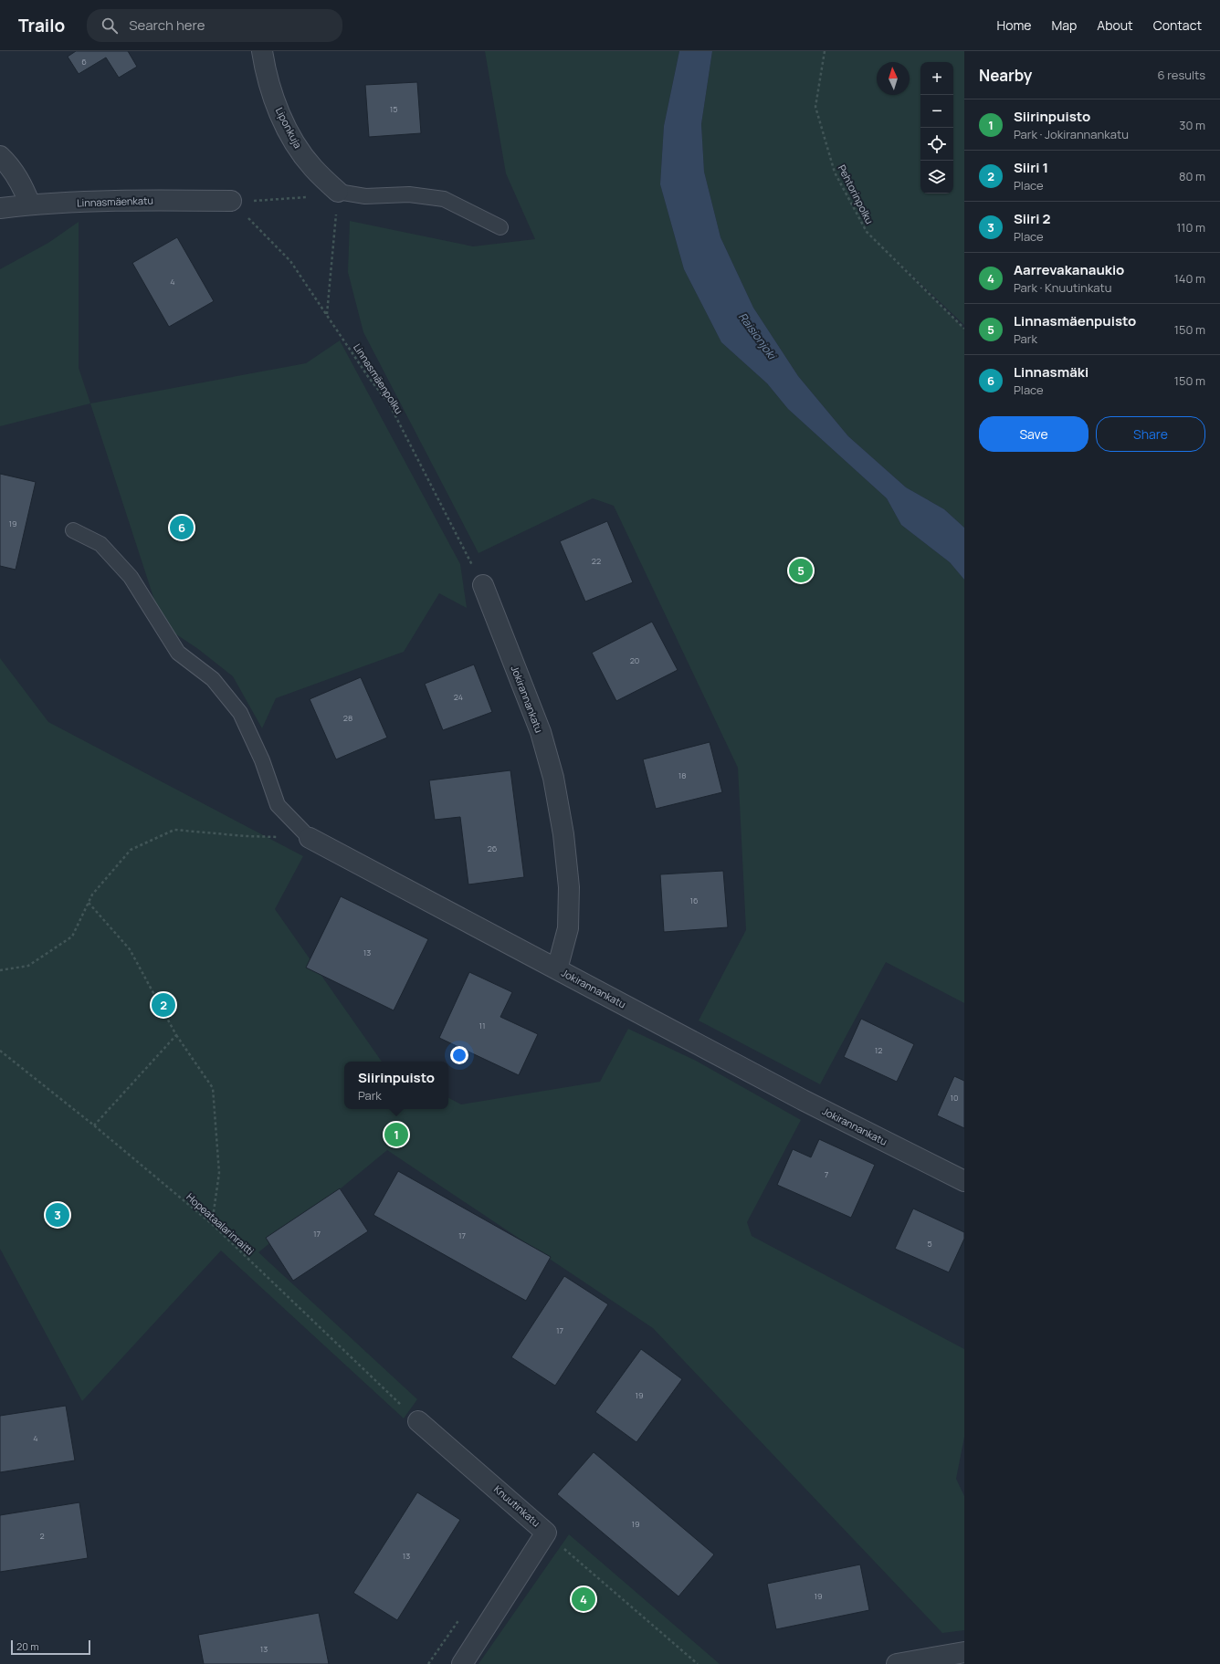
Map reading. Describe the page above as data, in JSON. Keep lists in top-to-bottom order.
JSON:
{
  "streets": {
    "street": [
      "Liponkuja",
      "Linnasmäenkatu",
      "Jokirannankatu",
      "Knuutinkatu"
    ],
    "path": ["Pehtorinpolku", "Linnasmäenpolku", "Hopeataalarinraitti"]
  },
  "crossings": [
    ["Linnasmäenkatu", "Linnasmäenpolku"],
    ["Linnasmäenpolku", "Jokirannankatu"],
    ["Hopeataalarinraitti", "Knuutinkatu"]
  ],
  "water": ["Raisionjoki"],
  "house_numbers": [
    "6",
    "15",
    "4",
    "19",
    "22",
    "20",
    "24",
    "28",
    "18",
    "26",
    "16",
    "13",
    "11",
    "12",
    "10",
    "7",
    "17",
    "17",
    "5",
    "17",
    "19",
    "4",
    "19",
    "2",
    "13",
    "19",
    "13"
  ],
  "scale_bar": "20 m",
  "north": "top",
  "page": {
    "header": "Trailo",
    "search": "Search here",
    "nav": [
      "Home",
      "Map",
      "About",
      "Contact"
    ],
    "heading": ["Nearby", "6 results"],
    "map_buttons": ["+", "−"],
    "list": [
      {
        "mark": "1",
        "name": "Siirinpuisto",
        "note": "Park · Jokirannankatu",
        "value": "30 m"
      },
      {
        "mark": "2",
        "name": "Siiri 1",
        "note": "Place",
        "value": "80 m"
      },
      {
        "mark": "3",
        "name": "Siiri 2",
        "note": "Place",
        "value": "110 m"
      },
      {
        "mark": "4",
        "name": "Aarrevakanaukio",
        "note": "Park · Knuutinkatu",
        "value": "140 m"
      },
      {
        "mark": "5",
        "name": "Linnasmäenpuisto",
        "note": "Park",
        "value": "150 m"
      },
      {
        "mark": "6",
        "name": "Linnasmäki",
        "note": "Place",
        "value": "150 m"
      }
    ],
    "buttons": ["Save", "Share"],
    "pins": [
      "6",
      "5",
      "2",
      "1",
      "3",
      "4"
    ],
    "popup": ["Siirinpuisto", "Park"],
    "scale": "20 m"
  }
}
